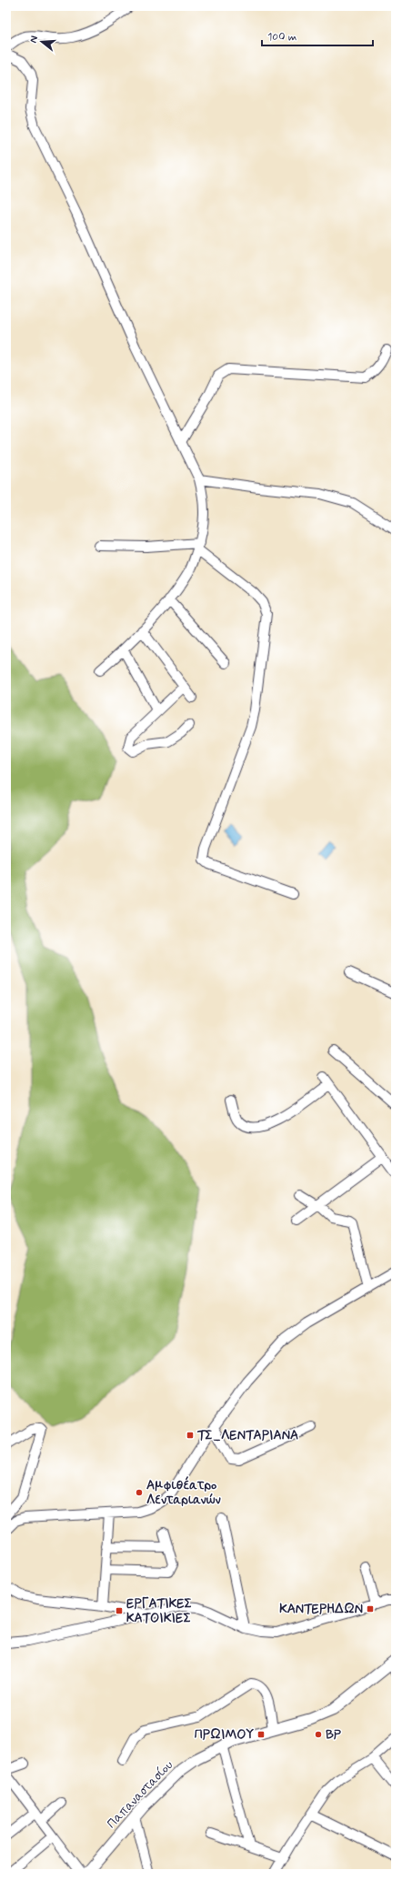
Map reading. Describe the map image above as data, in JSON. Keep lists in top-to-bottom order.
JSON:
{
  "streets": {
    "street": ["Παπαναστασίου"]
  },
  "places": {
    "transit": [
      "ΤΣ_ΛΕΝΤΑΡΙΑΝΑ",
      "ΚΑΝΤΕΡΗΔΩΝ",
      "ΕΡΓΑΤΙΚΕΣ ΚΑΤΟΙΚΙΕΣ",
      "ΠΡΩΙΜΟΥ"
    ],
    "other": ["Αμφιθέατρο Λενταριανών", "BP"]
  },
  "scale_bar": "100 m",
  "north": "left"
}
